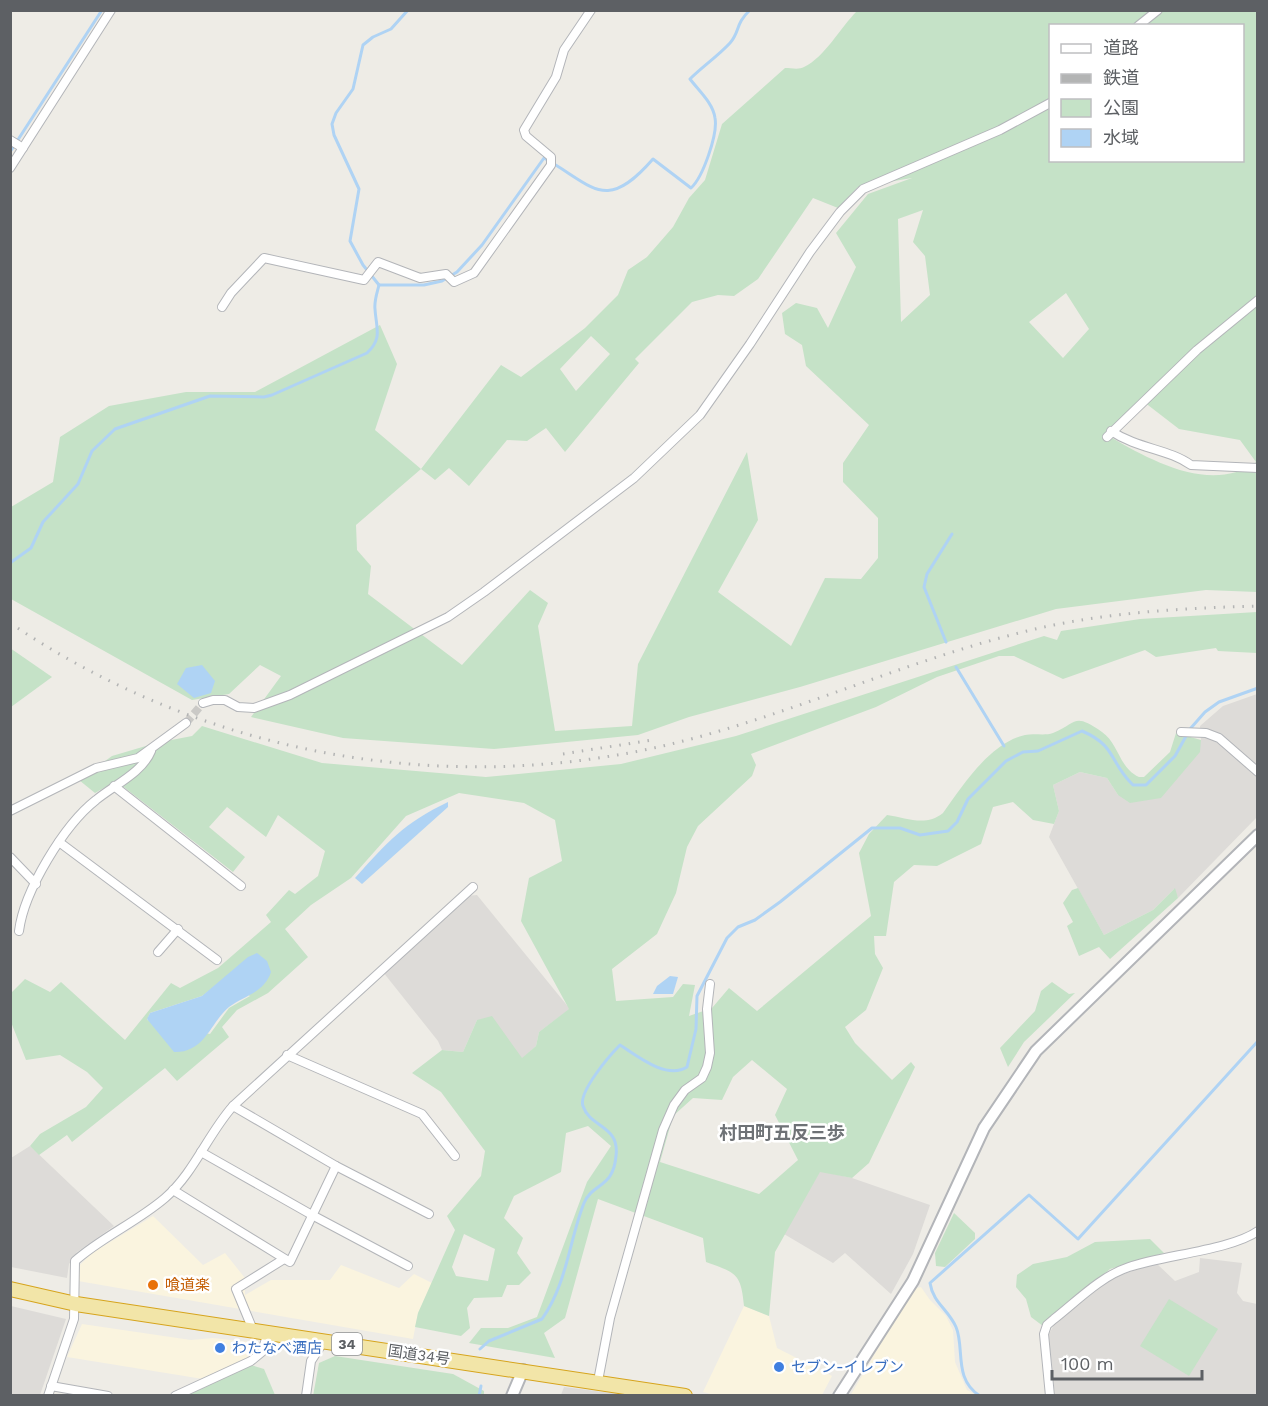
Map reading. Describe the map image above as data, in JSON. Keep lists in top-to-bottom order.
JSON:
{
  "streets": {
    "highway": ["34", "国道34号"]
  },
  "districts": ["村田町五反三歩"],
  "places": ["喰道楽", "わたなべ酒店", "セブン-イレブン"],
  "legend": [
    "道路",
    "鉄道",
    "公園",
    "水域"
  ],
  "scale_bar": "100 m"
}
